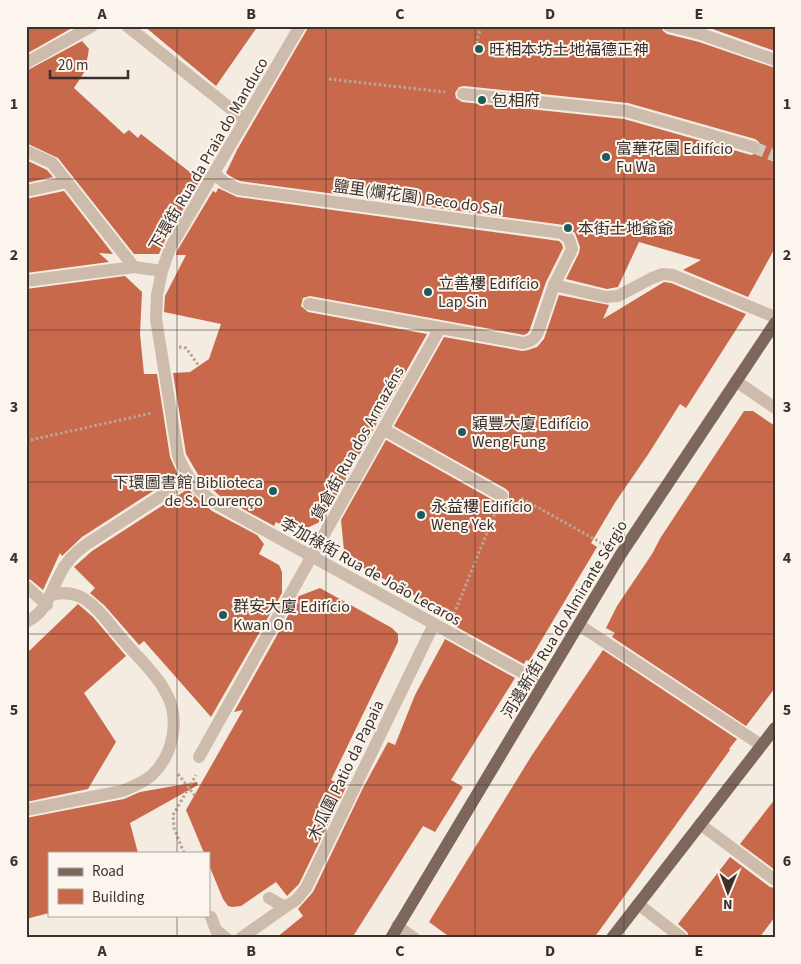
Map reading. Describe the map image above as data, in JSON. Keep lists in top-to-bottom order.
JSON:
{
  "streets": {
    "main road": ["河邊新街 Rua do Almirante Sérgio"],
    "street": [
      "下環街 Rua da Praia do Manduco",
      "鹽里(爛花園) Beco do Sal",
      "貨倉街 Rua dos Armazéns",
      "李加祿街 Rua de João Lecaros",
      "木瓜圍 Patio da Papaia"
    ]
  },
  "crossings": [
    ["下環街 Rua da Praia do Manduco", "鹽里(爛花園) Beco do Sal"],
    ["下環街 Rua da Praia do Manduco", "李加祿街 Rua de João Lecaros"],
    ["鹽里(爛花園) Beco do Sal", "貨倉街 Rua dos Armazéns"],
    ["貨倉街 Rua dos Armazéns", "李加祿街 Rua de João Lecaros"],
    ["李加祿街 Rua de João Lecaros", "河邊新街 Rua do Almirante Sérgio"],
    ["李加祿街 Rua de João Lecaros", "木瓜圍 Patio da Papaia"]
  ],
  "places": [
    "旺相本坊土地福德正神",
    "包相府",
    "富華花園 Edifício Fu Wa",
    "本街土地爺爺",
    "立善樓 Edifício Lap Sin",
    "穎豐大廈 Edifício Weng Fung",
    "下環圖書館 Biblioteca de S. Lourenço",
    "永益樓 Edifício Weng Yek",
    "群安大廈 Edifício Kwan On"
  ],
  "legend": ["Road", "Building"],
  "scale_bar": "20 m",
  "north": "bottom",
  "grid": {
    "columns": [
      "A",
      "B",
      "C",
      "D",
      "E"
    ],
    "rows": [
      "1",
      "2",
      "3",
      "4",
      "5",
      "6"
    ]
  }
}
